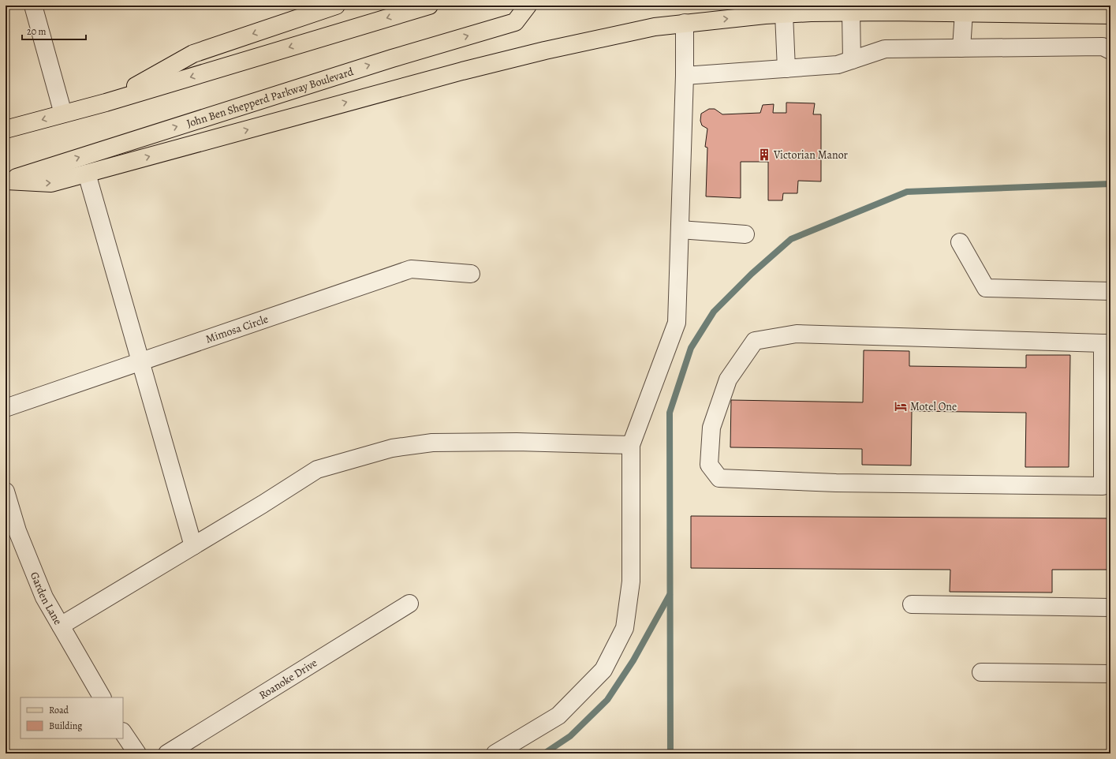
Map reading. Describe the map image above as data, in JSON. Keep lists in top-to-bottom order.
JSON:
{
  "streets": {
    "main road": ["John Ben Shepperd Parkway Boulevard"],
    "street": ["Mimosa Circle", "Garden Lane", "Roanoke Drive"]
  },
  "places": {
    "building": ["Victorian Manor"],
    "hotel": ["Motel One"]
  },
  "legend": ["Road", "Building"],
  "scale_bar": "20 m"
}
